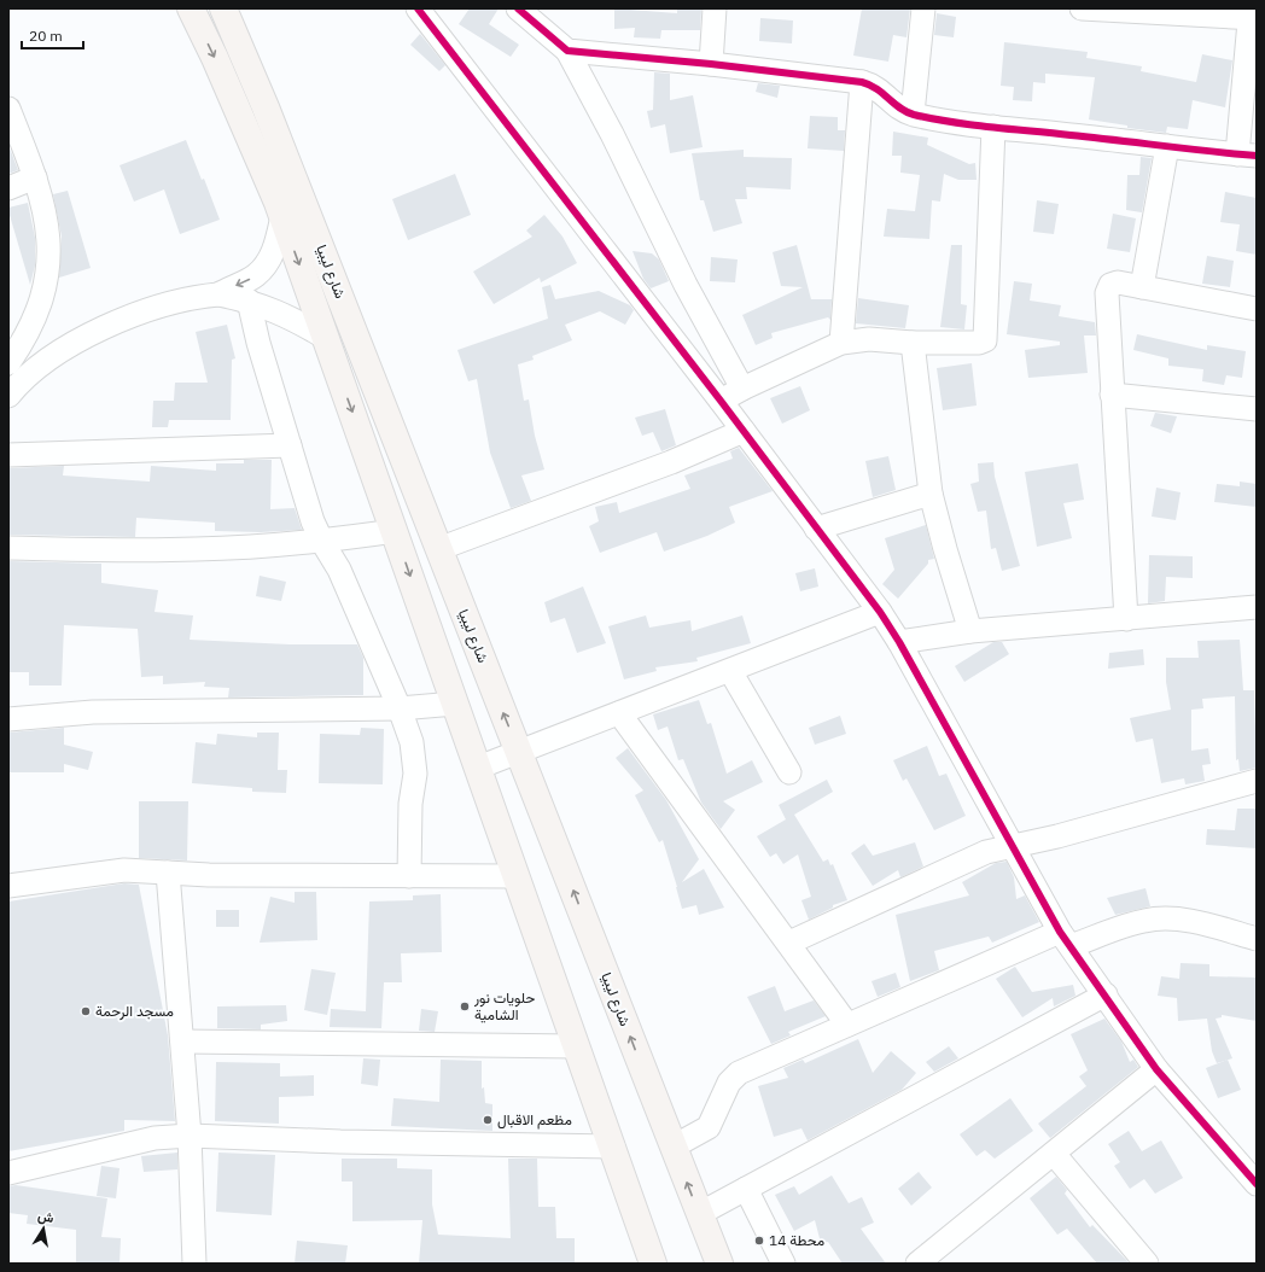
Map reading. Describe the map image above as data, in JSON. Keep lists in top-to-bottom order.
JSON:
{
  "streets": {
    "main road": ["شارع ليبيا"]
  },
  "places": [
    "حلويات نور الشامية",
    "مسجد الرحمة",
    "مظعم الاقبال",
    "محطة 14"
  ],
  "scale_bar": "20 m",
  "north": "top"
}
